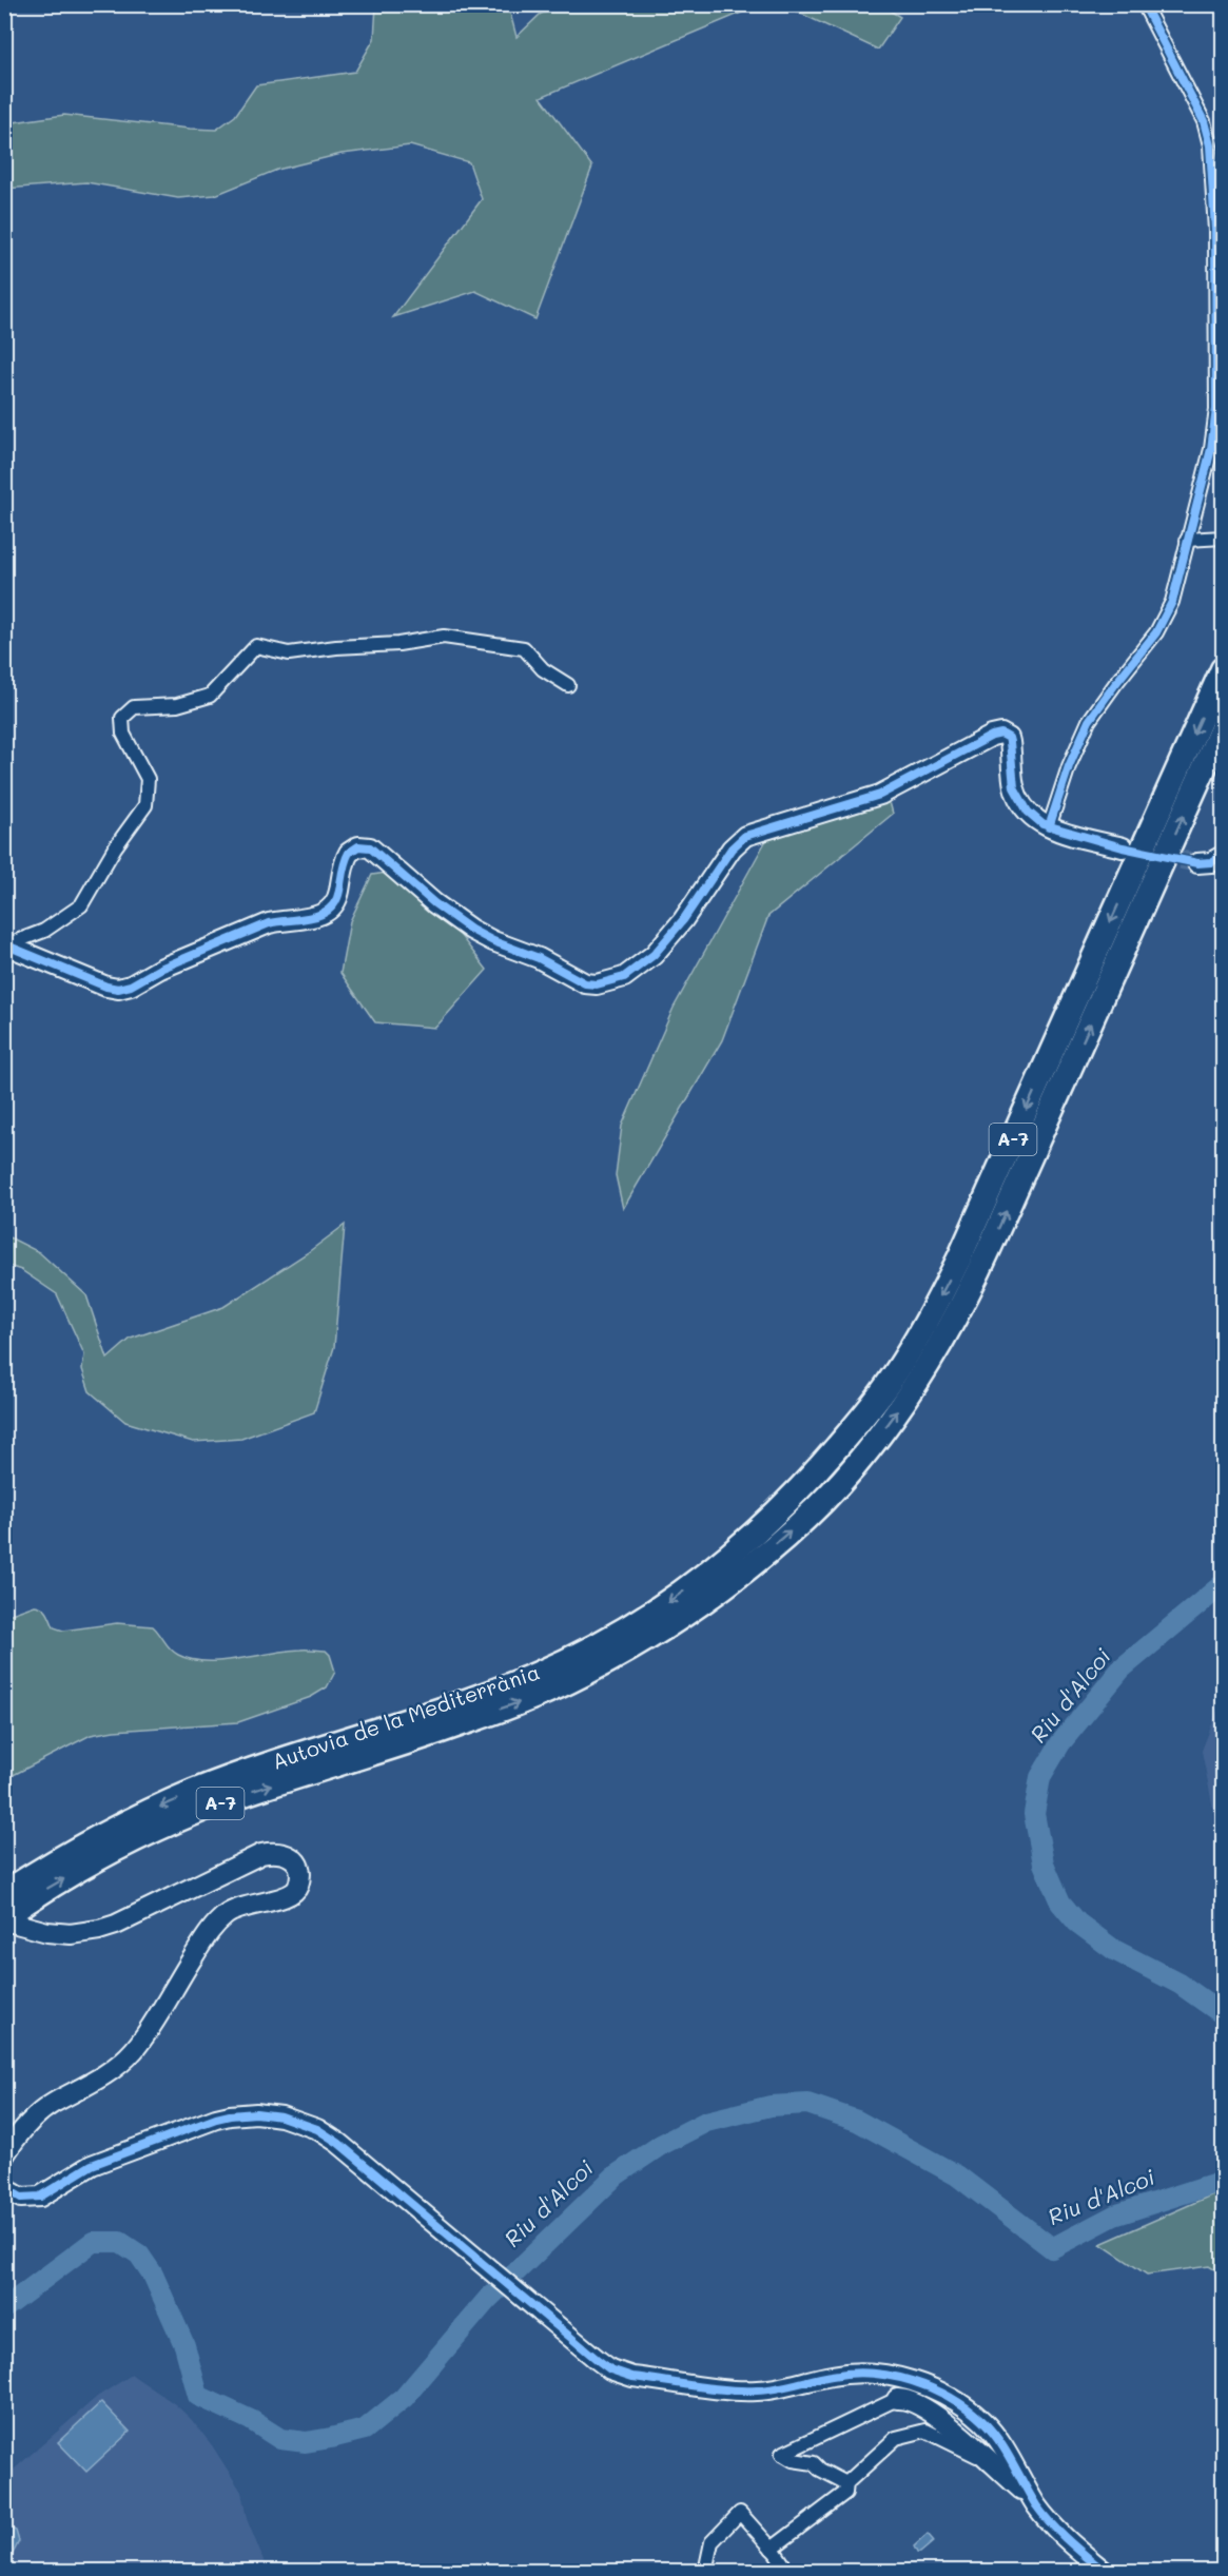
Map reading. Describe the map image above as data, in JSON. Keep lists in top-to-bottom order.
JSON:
{
  "streets": {
    "highway": ["A-7", "Autovia de la Mediterrània"]
  },
  "water": ["Riu d'Alcoi"]
}
